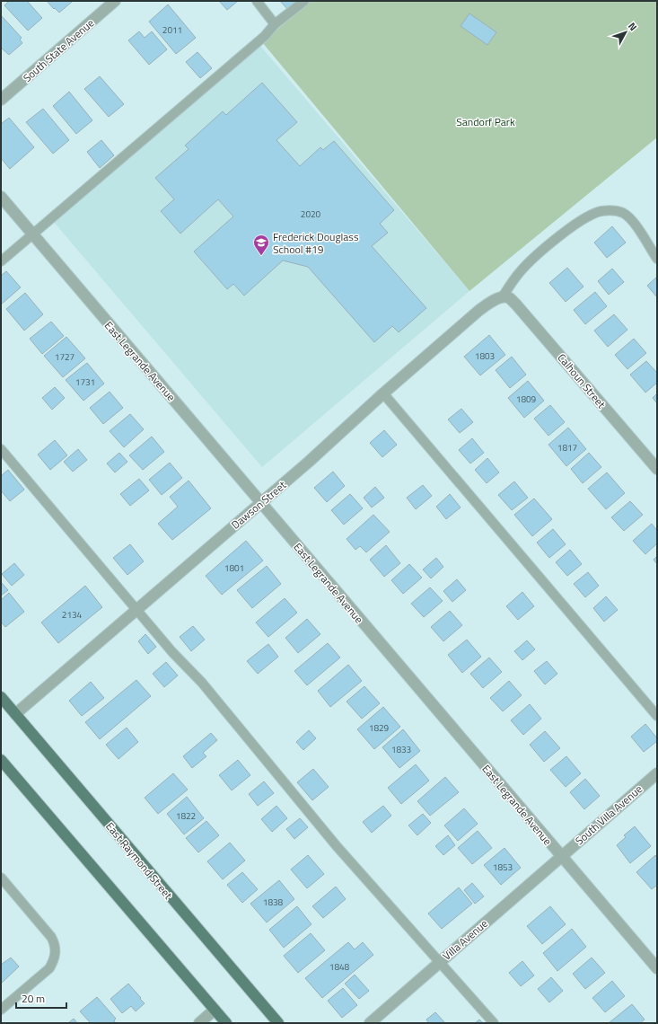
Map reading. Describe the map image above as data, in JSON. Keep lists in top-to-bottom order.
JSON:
{
  "streets": {
    "main road": ["East Raymond Street"],
    "street": [
      "South State Avenue",
      "East Legrande Avenue",
      "Calhoun Street",
      "Dawson Street",
      "South Villa Avenue",
      "Villa Avenue"
    ]
  },
  "crossings": [
    ["East Legrande Avenue", "Dawson Street"],
    ["East Legrande Avenue", "South Villa Avenue"],
    ["East Legrande Avenue", "Villa Avenue"],
    ["Calhoun Street", "Dawson Street"],
    ["Dawson Street", "East Raymond Street"],
    ["South Villa Avenue", "Villa Avenue"]
  ],
  "parks": ["Sandorf Park"],
  "places": {
    "school or university": ["Frederick Douglass School #19"]
  },
  "house_numbers": [
    "2011",
    "2020",
    "1803",
    "1727",
    "1731",
    "1809",
    "1817",
    "1801",
    "2134",
    "1829",
    "1833",
    "1822",
    "1853",
    "1838",
    "1848"
  ],
  "scale_bar": "20 m",
  "north": "top right"
}
